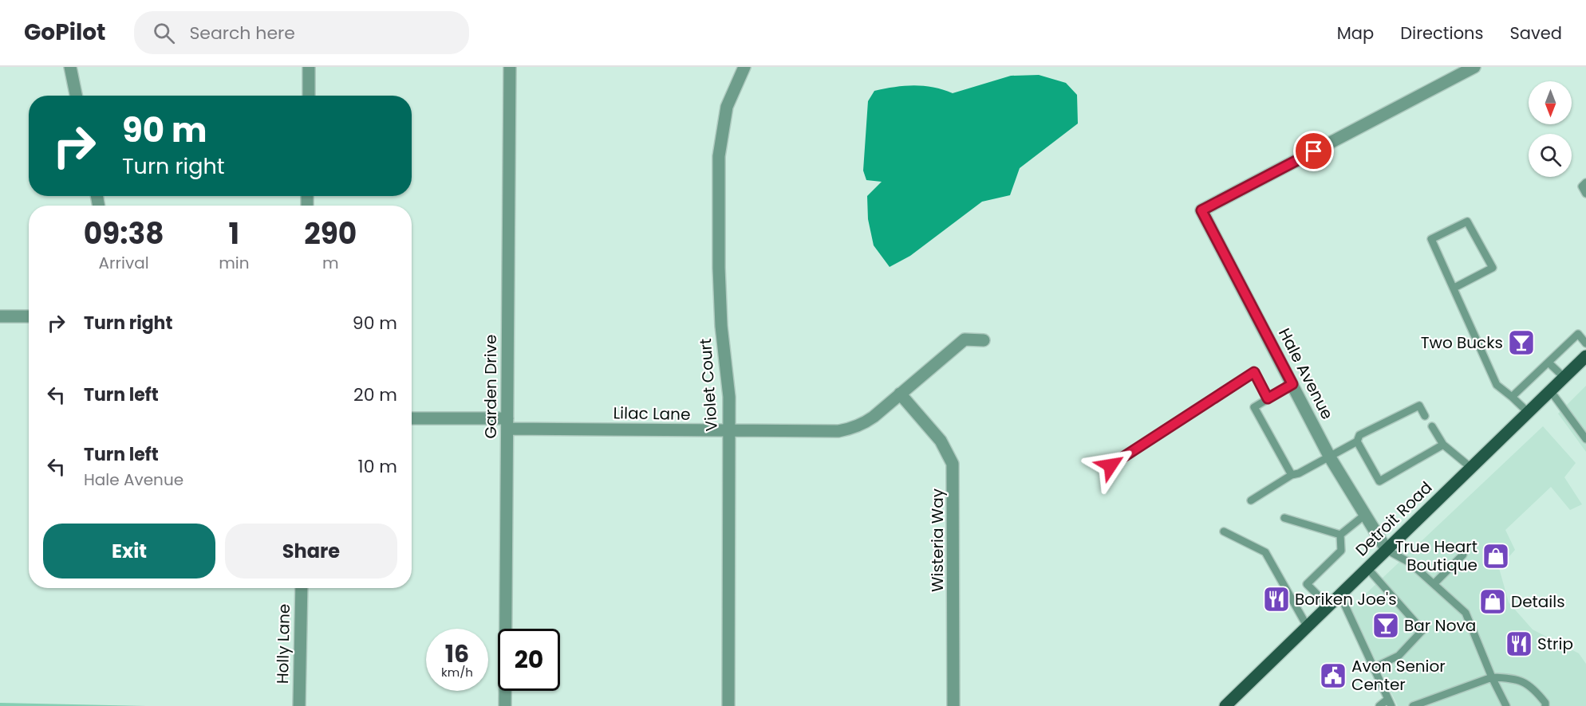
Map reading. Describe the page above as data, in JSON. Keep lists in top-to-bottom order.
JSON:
{
  "streets": {
    "main road": ["Detroit Road"],
    "street": [
      "Hale Avenue",
      "Violet Court",
      "Garden Drive",
      "Lilac Lane",
      "Wisteria Way",
      "Holly Lane"
    ]
  },
  "crossings": [
    ["Hale Avenue", "Detroit Road"],
    ["Violet Court", "Lilac Lane"],
    ["Garden Drive", "Lilac Lane"],
    ["Lilac Lane", "Wisteria Way"]
  ],
  "places": {
    "bar": ["Two Bucks", "Bar Nova"],
    "shop": ["True Heart Boutique", "Details"],
    "restaurant": ["Boriken Joe's", "Strip"],
    "public building": ["Avon Senior Center"]
  },
  "north": "bottom",
  "page": {
    "header": "GoPilot",
    "search": "Search here",
    "nav": ["Map", "Directions", "Saved"],
    "turn": ["90 m", "Turn right"],
    "eta": [
      "09:38",
      "Arrival",
      "1",
      "min",
      "290",
      "m"
    ],
    "list": [
      {
        "name": "Turn right",
        "value": "90 m"
      },
      {
        "name": "Turn left",
        "value": "20 m"
      },
      {
        "name": "Turn left",
        "note": "Hale Avenue",
        "value": "10 m"
      }
    ],
    "buttons": ["Exit", "Share"],
    "speed": "16 km/h",
    "limit": "20"
  }
}
